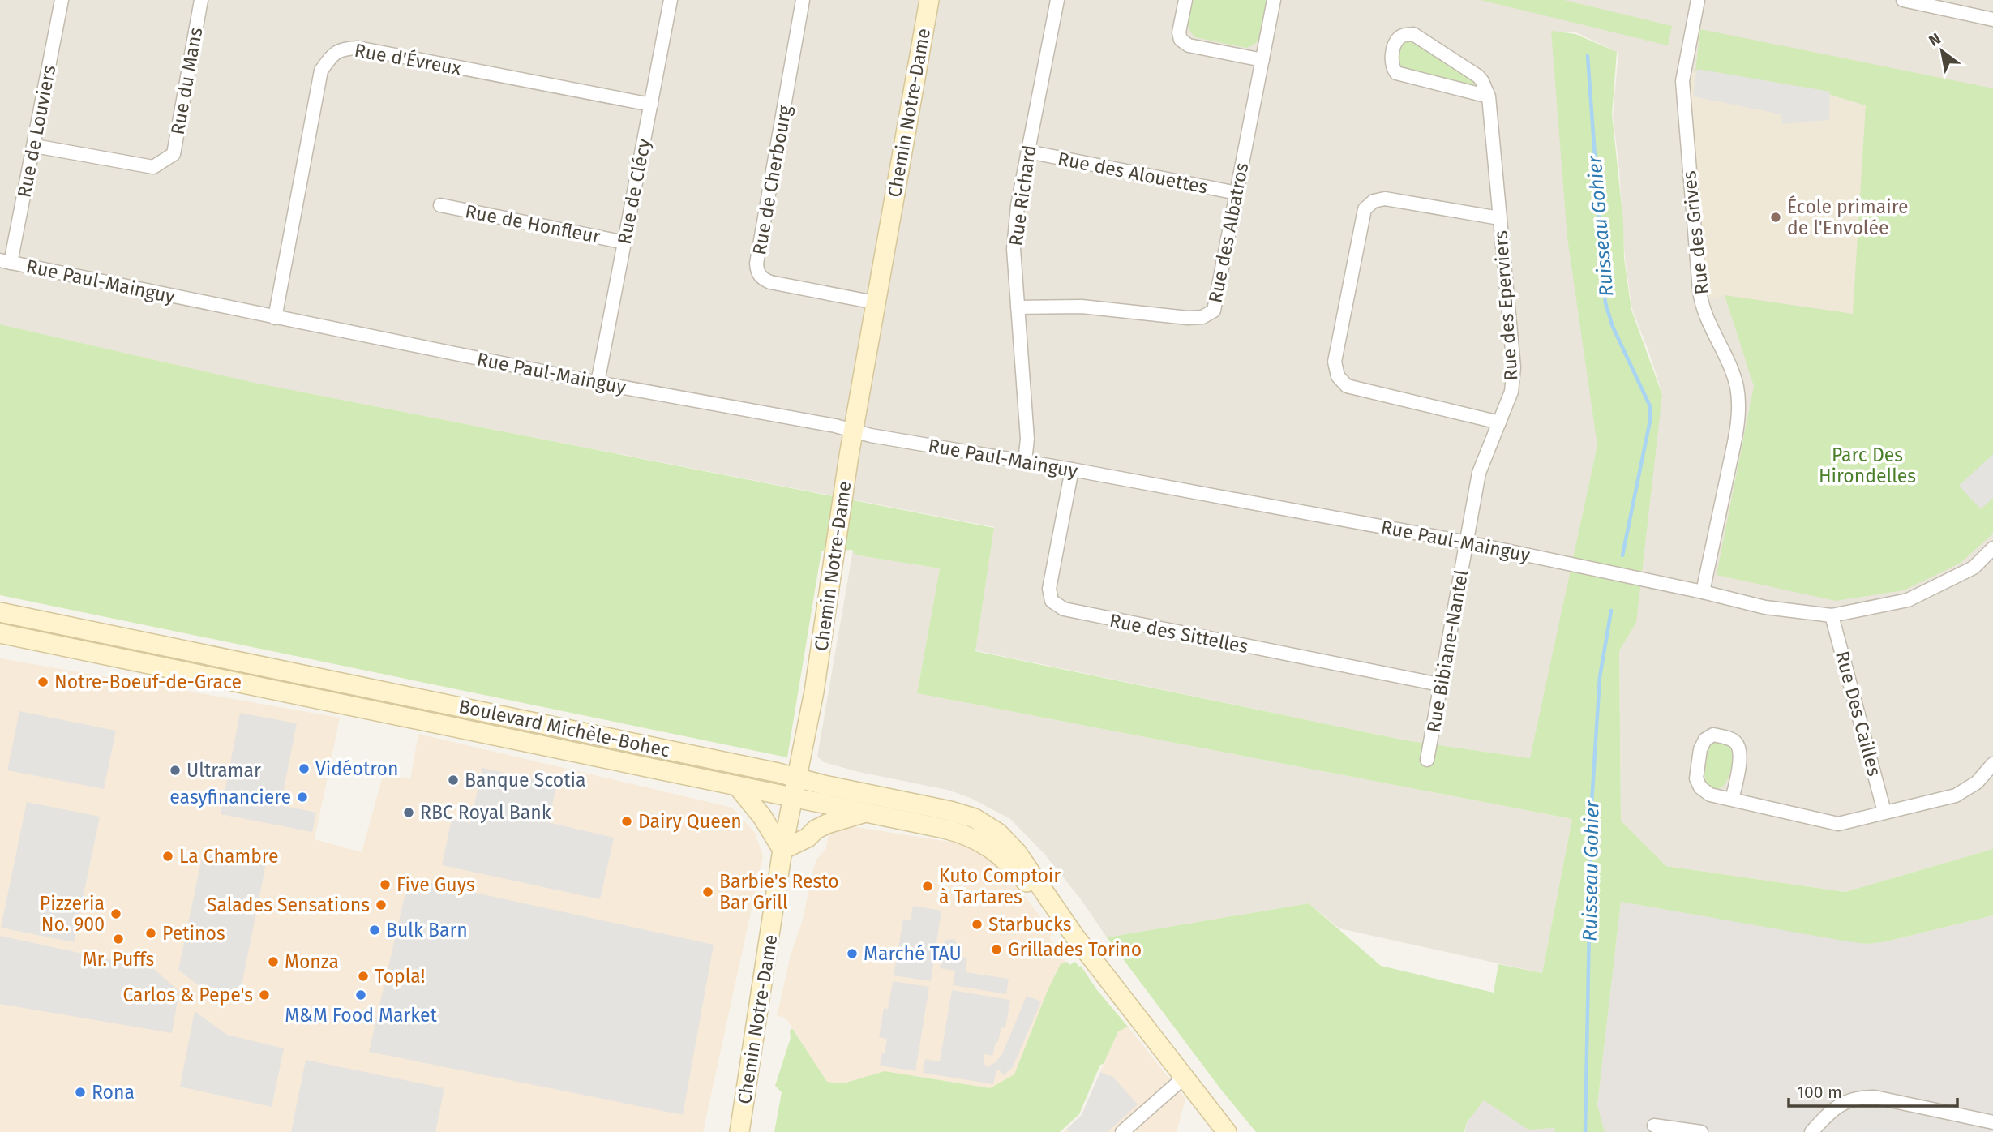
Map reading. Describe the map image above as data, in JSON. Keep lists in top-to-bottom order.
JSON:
{
  "streets": {
    "street": [
      "Rue d'Évreux",
      "Rue du Mans",
      "Chemin Notre-Dame",
      "Rue de Louviers",
      "Rue des Alouettes",
      "Rue de Cherbourg",
      "Rue de Clécy",
      "Rue Richard",
      "Rue de Honfleur",
      "Rue des Albatros",
      "Rue des Grives",
      "Rue Paul-Mainguy",
      "Rue des Eperviers",
      "Rue des Sittelles",
      "Rue Bibiane-Nantel",
      "Rue Des Cailles",
      "Boulevard Michèle-Bohec"
    ]
  },
  "crossings": [
    ["Rue d'Évreux", "Rue de Clécy"],
    ["Rue d'Évreux", "Rue Paul-Mainguy"],
    ["Rue du Mans", "Rue de Louviers"],
    ["Chemin Notre-Dame", "Rue de Cherbourg"],
    ["Chemin Notre-Dame", "Rue Paul-Mainguy"],
    ["Chemin Notre-Dame", "Boulevard Michèle-Bohec"],
    ["Rue de Louviers", "Rue Paul-Mainguy"],
    ["Rue des Alouettes", "Rue Richard"],
    ["Rue des Alouettes", "Rue des Albatros"],
    ["Rue de Clécy", "Rue de Honfleur"],
    ["Rue de Clécy", "Rue Paul-Mainguy"],
    ["Rue Richard", "Rue des Albatros"],
    ["Rue Richard", "Rue Paul-Mainguy"],
    ["Rue des Grives", "Rue Paul-Mainguy"],
    ["Rue Paul-Mainguy", "Rue des Eperviers"],
    ["Rue Paul-Mainguy", "Rue des Sittelles"],
    ["Rue Paul-Mainguy", "Rue Bibiane-Nantel"],
    ["Rue Paul-Mainguy", "Rue Des Cailles"],
    ["Rue des Eperviers", "Rue Bibiane-Nantel"],
    ["Rue des Sittelles", "Rue Bibiane-Nantel"]
  ],
  "water": ["Ruisseau Gohier"],
  "parks": ["Parc Des Hirondelles"],
  "places": [
    "École primaire de l'Envolée",
    "Notre-Boeuf-de-Grace",
    "Vidéotron",
    "Ultramar",
    "Banque Scotia",
    "easyfinanciere",
    "RBC Royal Bank",
    "Dairy Queen",
    "La Chambre",
    "Five Guys",
    "Kuto Comptoir à Tartares",
    "Barbie's Resto Bar Grill",
    "Salades Sensations",
    "Pizzeria No. 900",
    "Starbucks",
    "Bulk Barn",
    "Petinos",
    "Mr. Puffs",
    "Grillades Torino",
    "Marché TAU",
    "Monza",
    "Topla!",
    "Carlos & Pepe's",
    "M&M Food Market",
    "Rona"
  ],
  "scale_bar": "100 m",
  "north": "top left"
}
